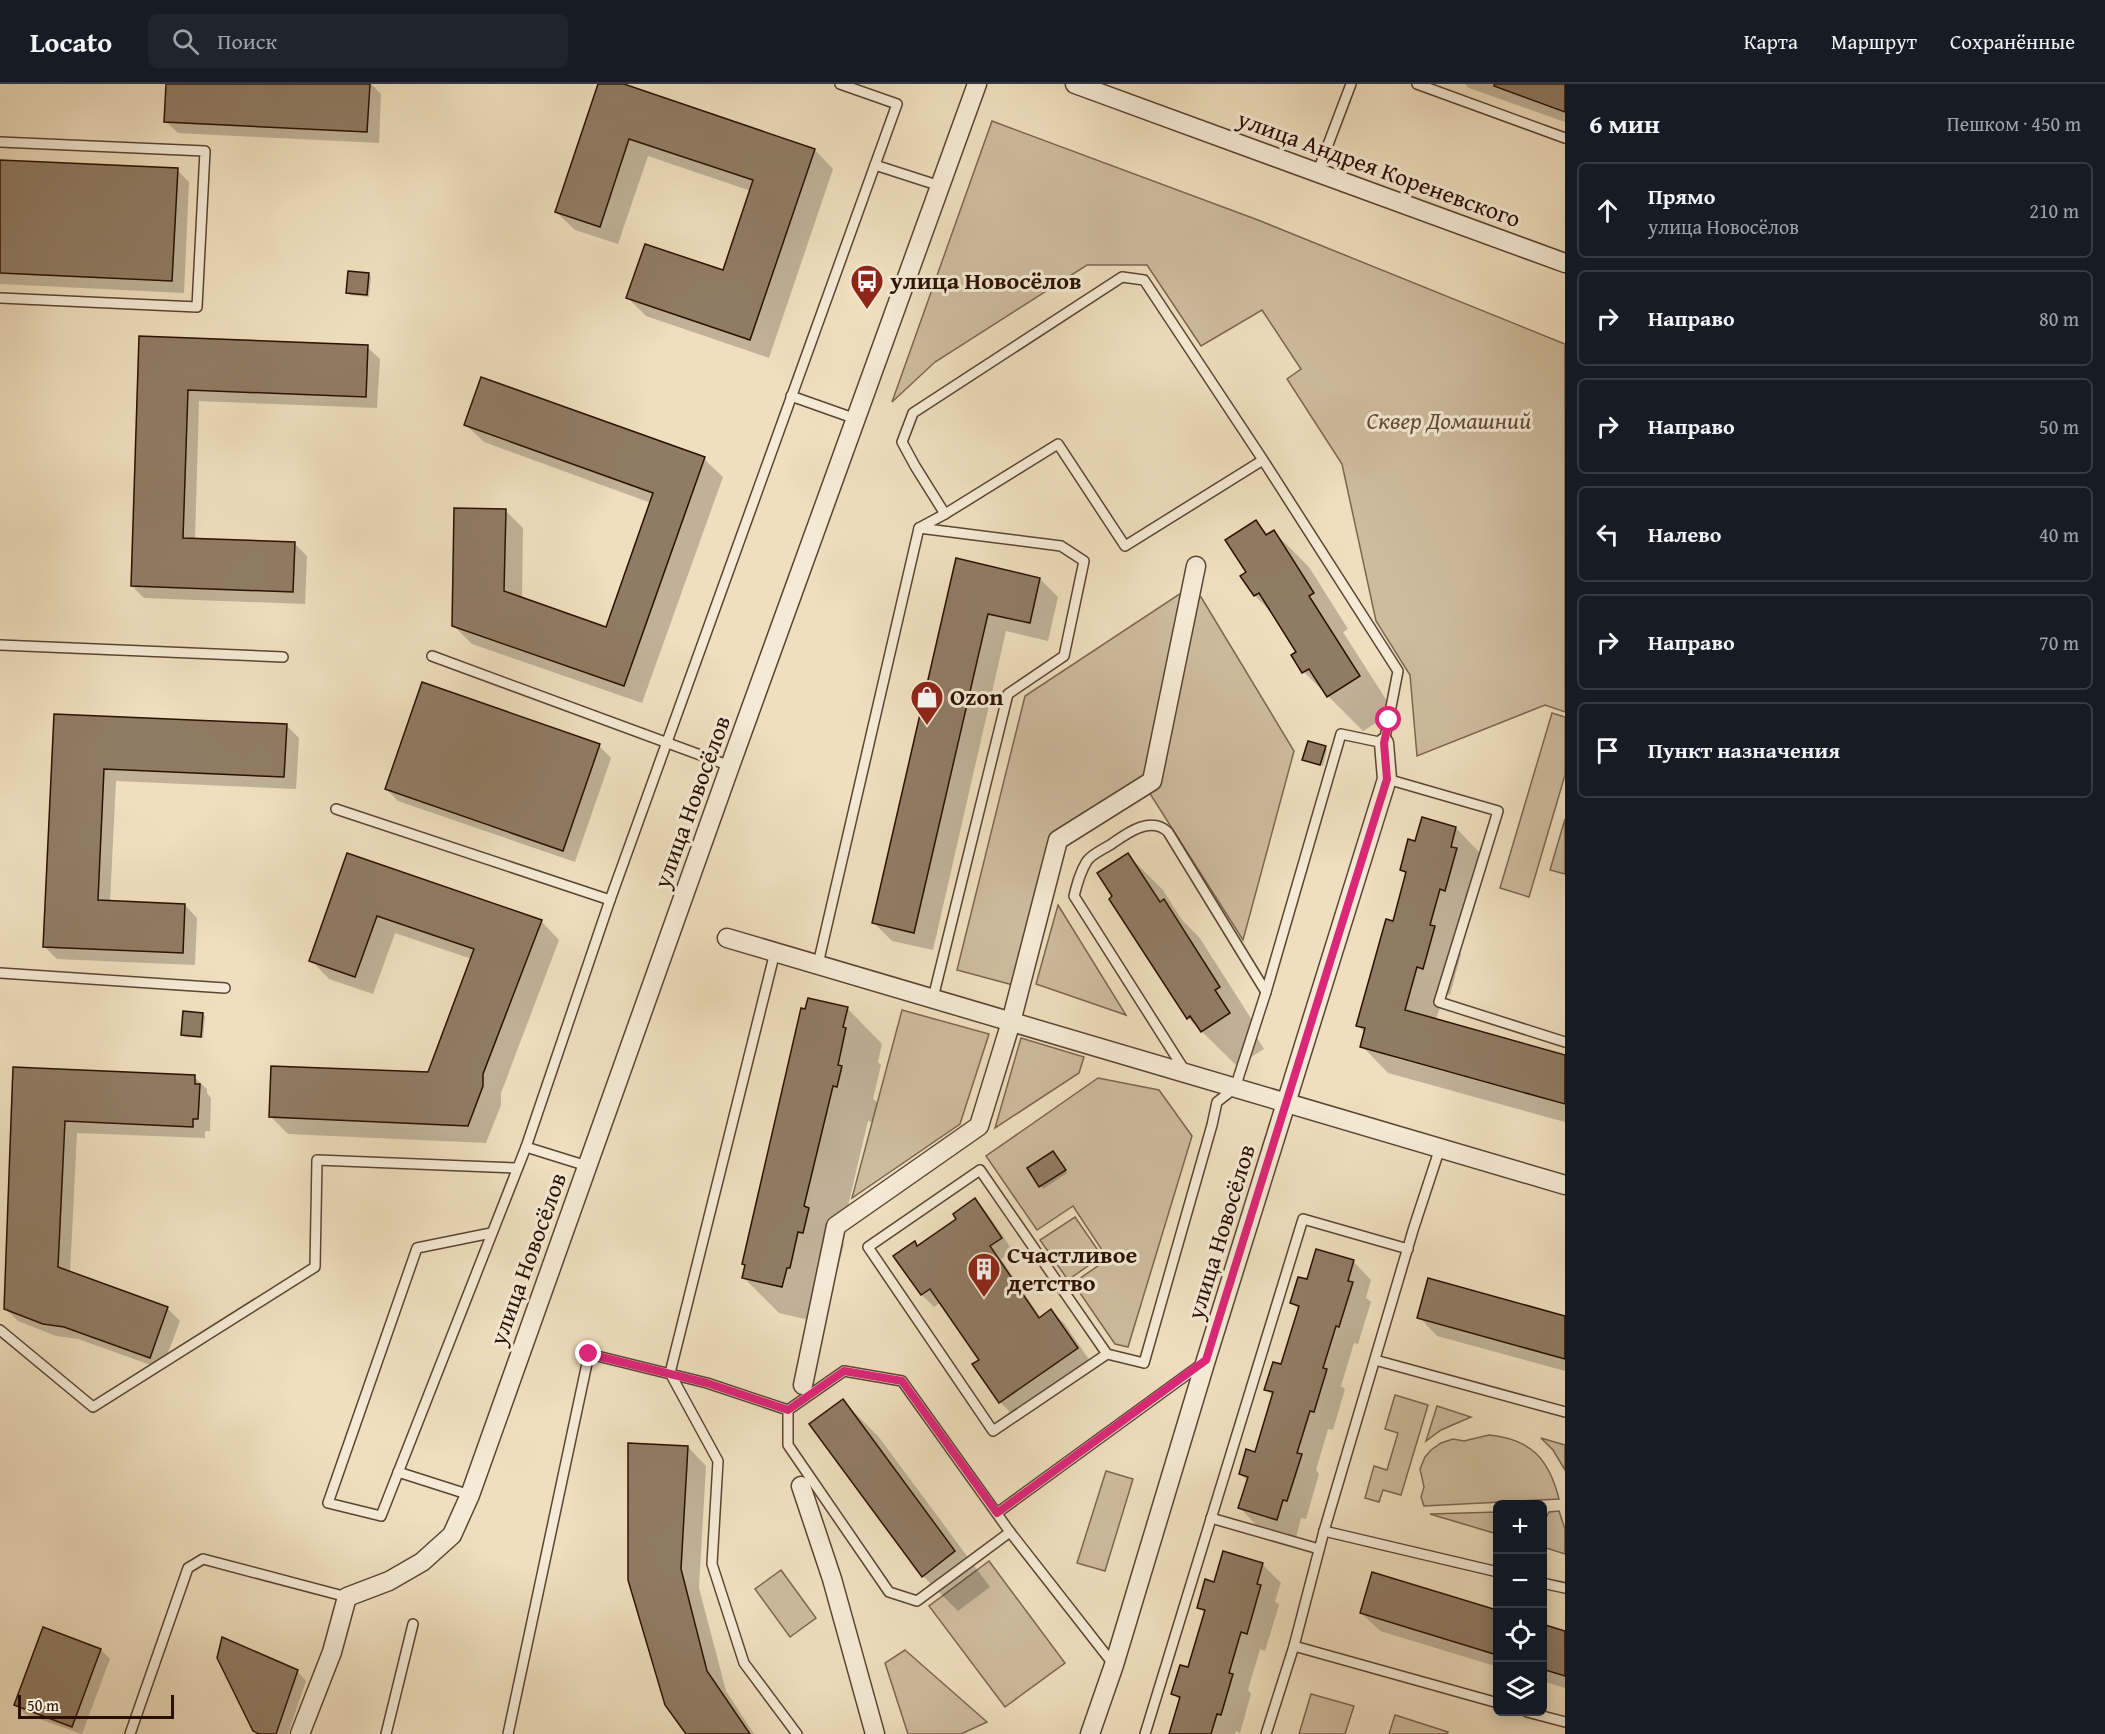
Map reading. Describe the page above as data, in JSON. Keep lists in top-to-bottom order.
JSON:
{
  "streets": {
    "street": ["улица Андрея Кореневского", "улица Новосёлов"]
  },
  "parks": ["Сквер Домашний"],
  "places": {
    "bus stop": ["улица Новосёлов"],
    "shop": ["Ozon"],
    "building": ["Счастливое детство"]
  },
  "scale_bar": "50 m",
  "page": {
    "header": "Locato",
    "search": "Поиск",
    "nav": ["Карта", "Маршрут", "Сохранённые"],
    "heading": ["6 мин", "Пешком · 450 m"],
    "list": [
      ["Прямо", "улица Новосёлов", "210 m"],
      ["Направо", "80 m"],
      ["Направо", "50 m"],
      ["Налево", "40 m"],
      ["Направо", "70 m"],
      "Пункт назначения"
    ],
    "map_buttons": ["+", "−"],
    "scale": "50 m"
  }
}
